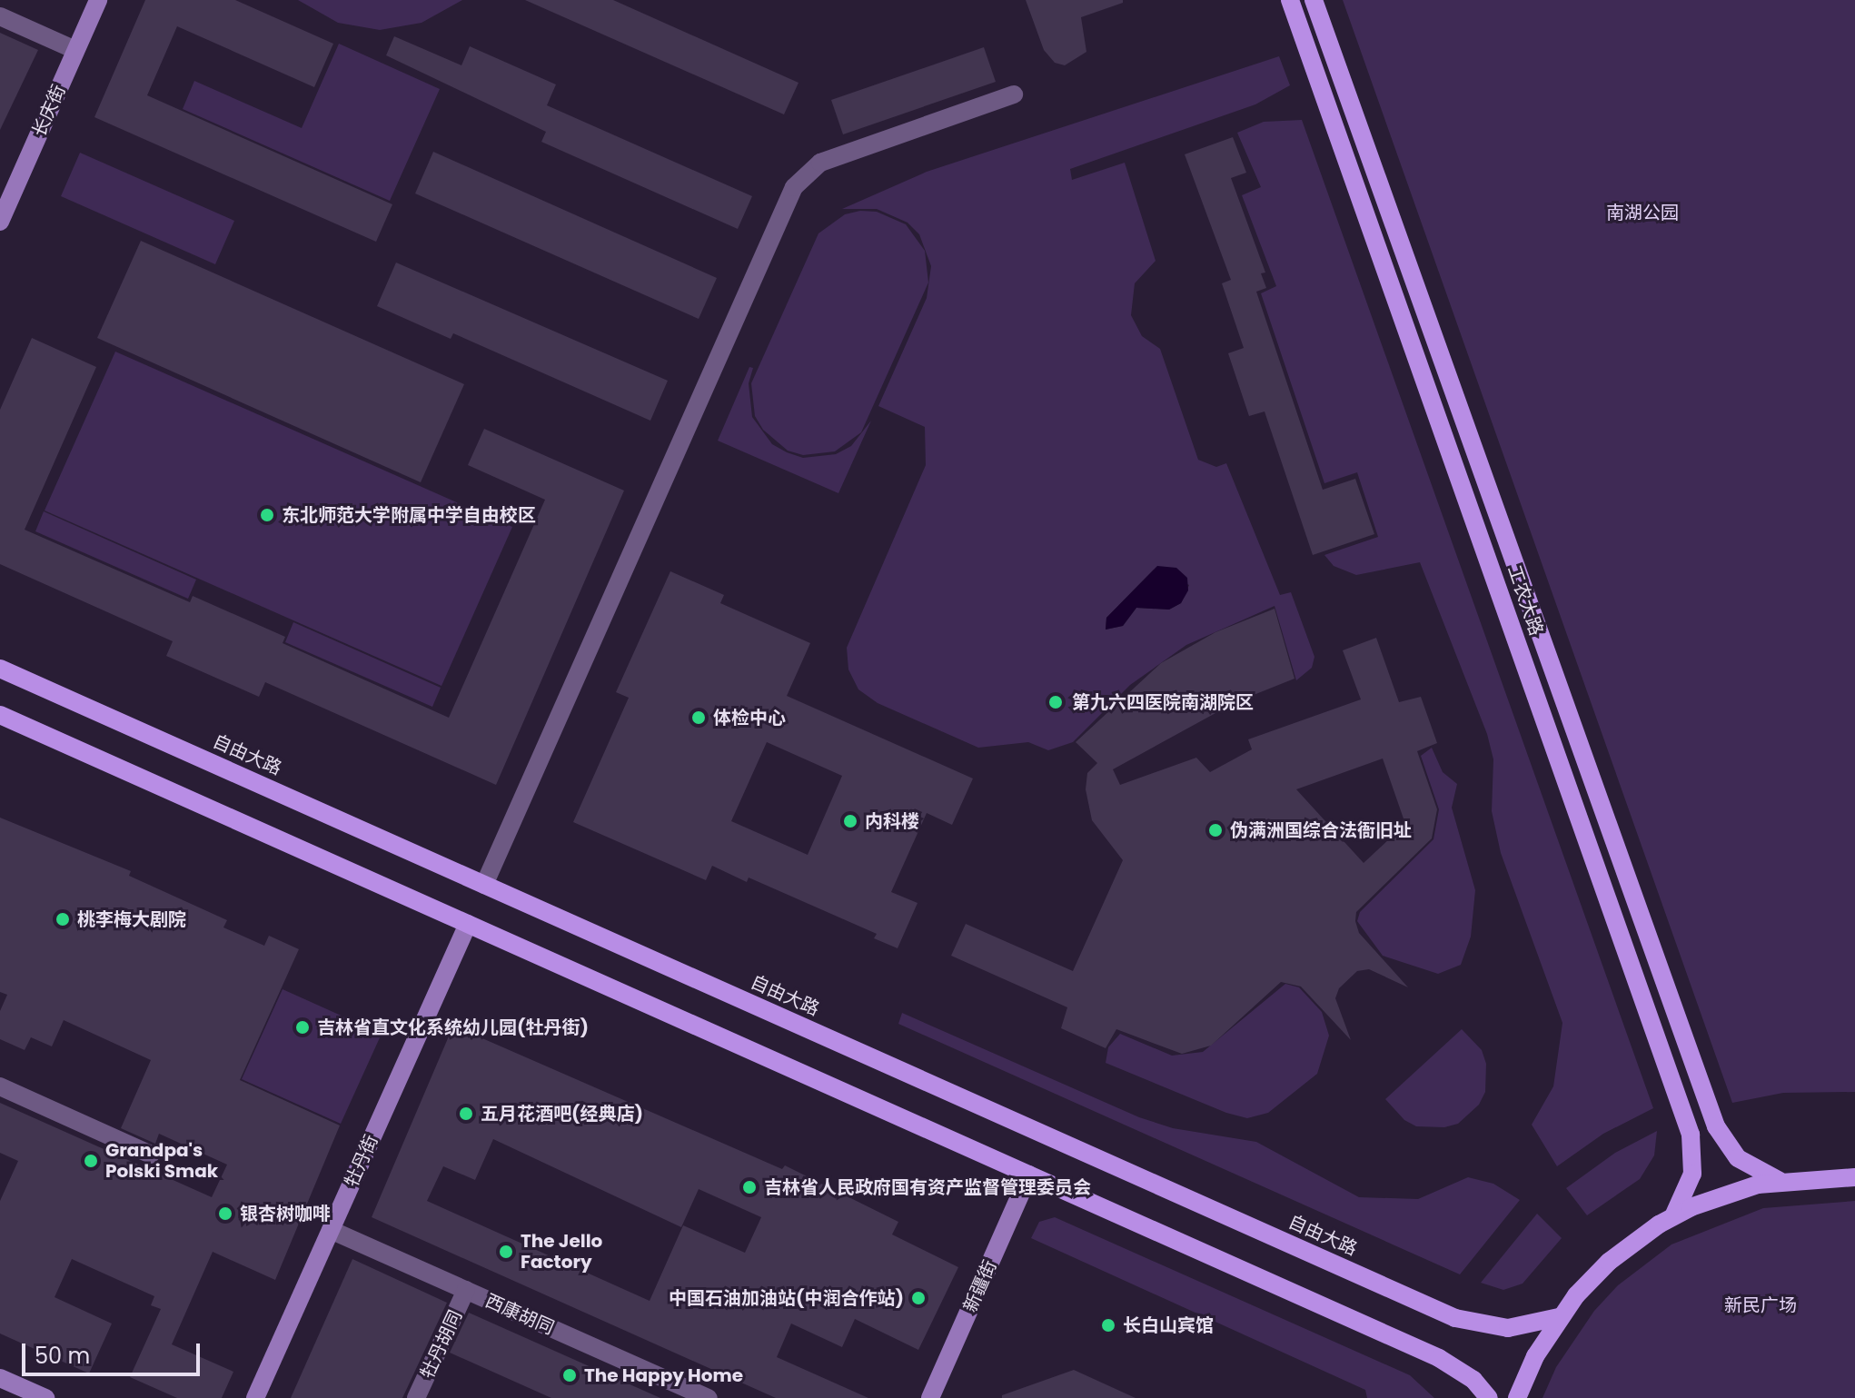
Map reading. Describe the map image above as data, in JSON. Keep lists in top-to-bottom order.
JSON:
{
  "streets": {
    "main road": ["工农大路", "自由大路"],
    "street": [
      "长庆街",
      "牡丹街",
      "新疆街",
      "西康胡同",
      "牡丹胡同"
    ]
  },
  "crossings": [
    ["牡丹街", "西康胡同"],
    ["西康胡同", "牡丹胡同"]
  ],
  "parks": ["南湖公园", "新民广场"],
  "places": [
    "东北师范大学附属中学自由校区",
    "第九六四医院南湖院区",
    "体检中心",
    "内科楼",
    "伪满洲国综合法衙旧址",
    "桃李梅大剧院",
    "吉林省直文化系统幼儿园(牡丹街)",
    "五月花酒吧(经典店)",
    "Grandpa's Polski Smak",
    "吉林省人民政府国有资产监督管理委员会",
    "银杏树咖啡",
    "The Jello Factory",
    "中国石油加油站(中润合作站)",
    "长白山宾馆",
    "The Happy Home"
  ],
  "scale_bar": "50 m"
}
